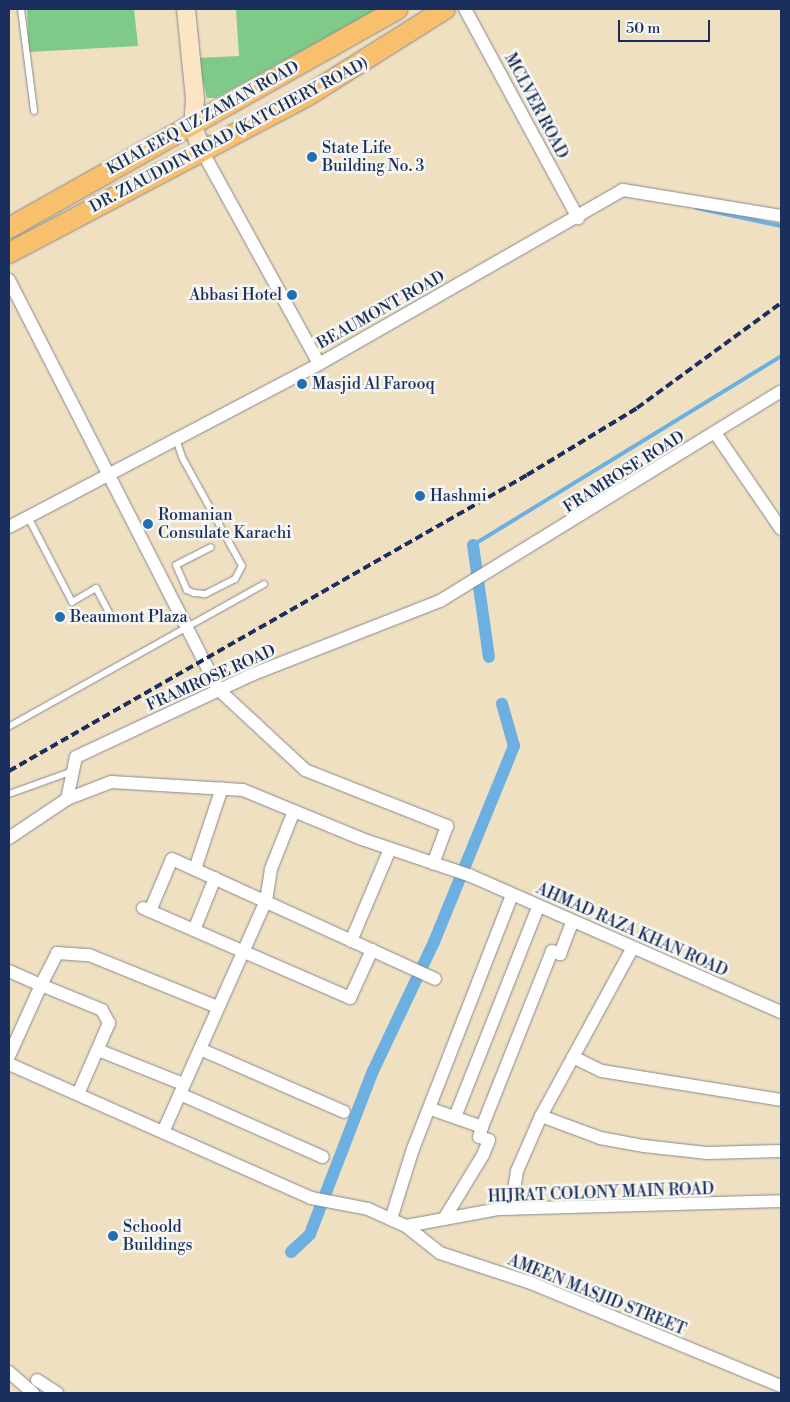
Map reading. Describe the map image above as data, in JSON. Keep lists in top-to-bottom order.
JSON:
{
  "streets": {
    "main road": ["KHALEEQ UZ ZAMAN ROAD", "DR. ZIAUDDIN ROAD (KATCHERY ROAD)"],
    "street": [
      "MCLVER ROAD",
      "BEAUMONT ROAD",
      "FRAMROSE ROAD",
      "AHMAD RAZA KHAN ROAD",
      "HIJRAT COLONY MAIN ROAD",
      "AMEEN MASJID STREET"
    ]
  },
  "crossings": [
    ["MCLVER ROAD", "BEAUMONT ROAD"],
    ["HIJRAT COLONY MAIN ROAD", "AMEEN MASJID STREET"]
  ],
  "places": [
    "State Life Building No. 3",
    "Abbasi Hotel",
    "Masjid Al Farooq",
    "Hashmi",
    "Romanian Consulate Karachi",
    "Beaumont Plaza",
    "Schoold Buildings"
  ],
  "scale_bar": "50 m"
}
